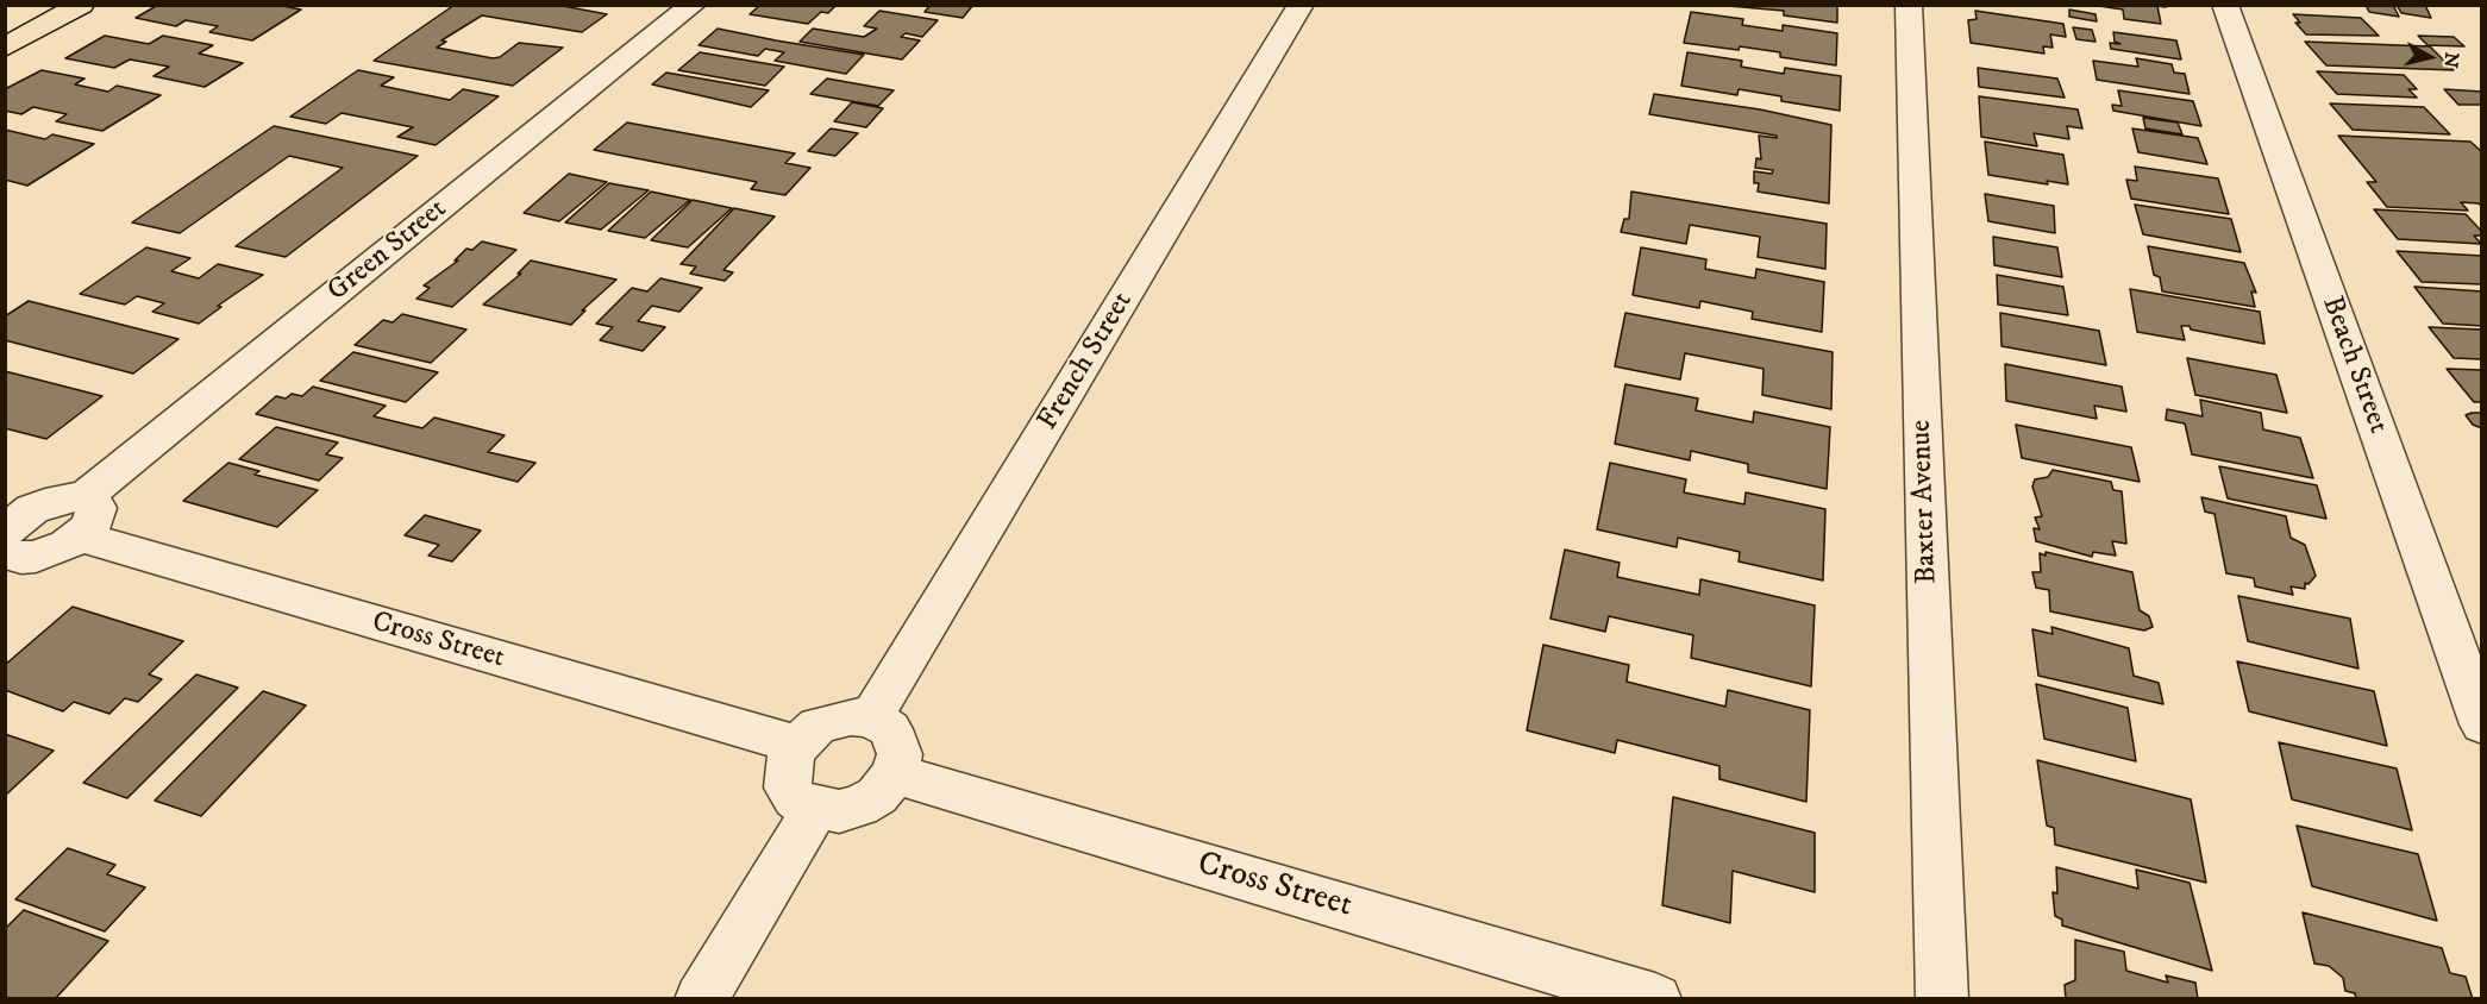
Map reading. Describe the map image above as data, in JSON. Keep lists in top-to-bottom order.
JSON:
{
  "streets": {
    "street": [
      "Green Street",
      "French Street",
      "Beach Street",
      "Baxter Avenue",
      "Cross Street"
    ]
  },
  "crossings": [
    ["Green Street", "Cross Street"],
    ["French Street", "Cross Street"]
  ],
  "north": "right"
}
